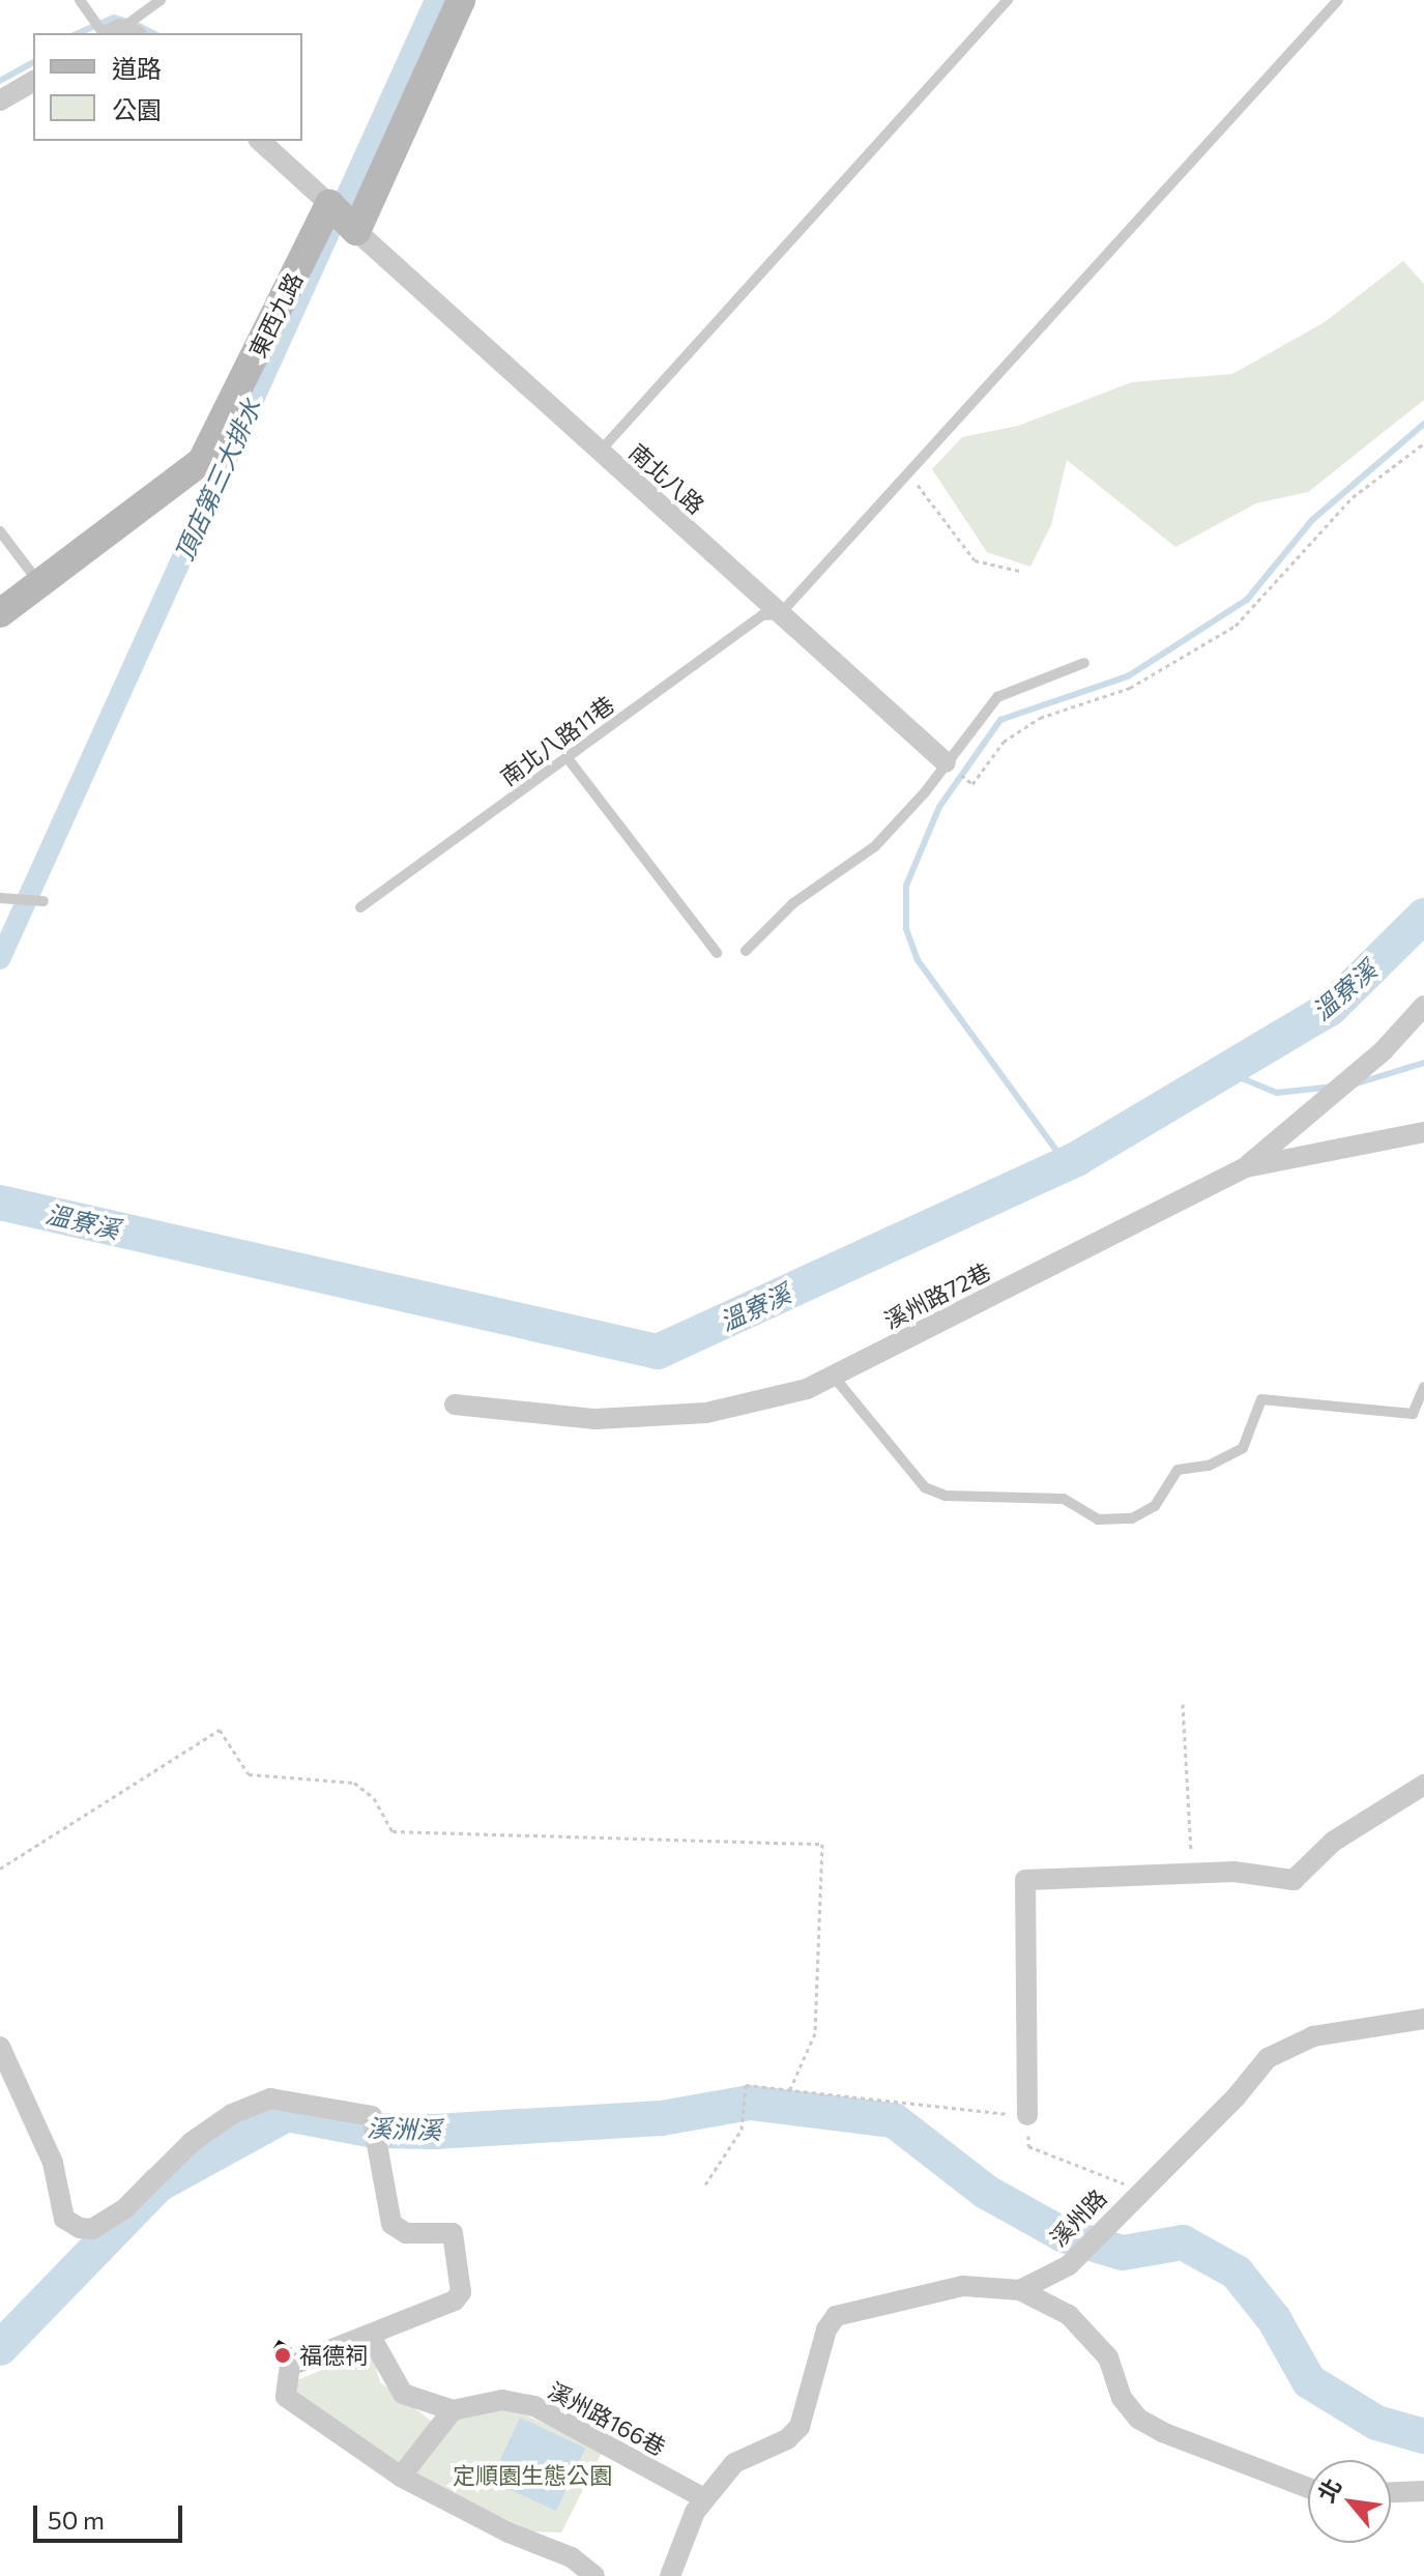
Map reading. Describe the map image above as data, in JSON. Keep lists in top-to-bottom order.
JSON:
{
  "streets": {
    "street": [
      "東西九路",
      "南北八路",
      "溪州路72巷",
      "溪州路",
      "溪州路166巷"
    ],
    "lane": ["南北八路11巷"]
  },
  "crossings": [
    ["南北八路", "南北八路11巷"]
  ],
  "water": ["頂店第三大排水", "溫寮溪", "溪洲溪"],
  "parks": ["定順園生態公園"],
  "places": ["福德祠"],
  "legend": ["道路", "公園"],
  "scale_bar": "50 m",
  "north": "top left"
}
